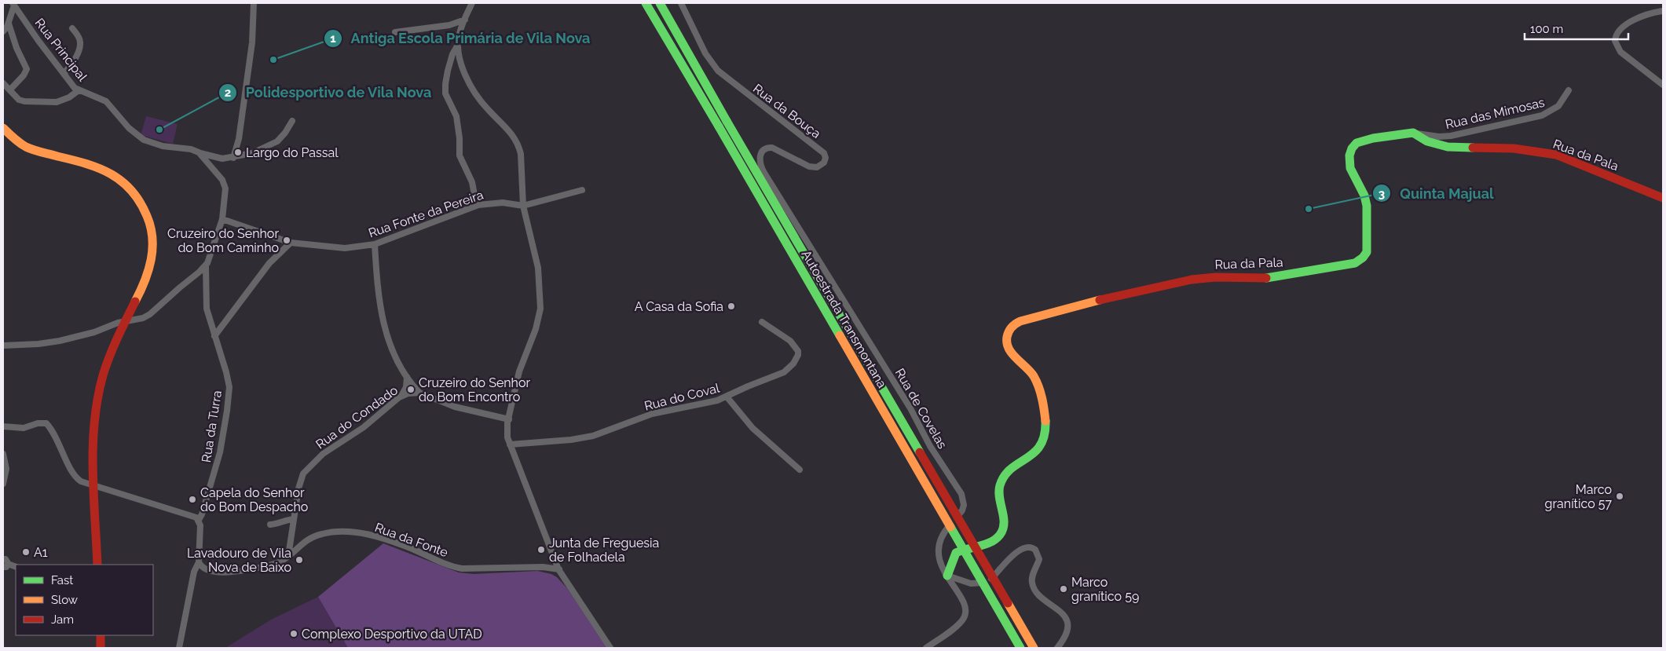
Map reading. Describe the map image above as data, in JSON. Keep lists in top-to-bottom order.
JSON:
{
  "streets": {
    "main road": ["Rua da Pala", "Autoestrada Transmontana"],
    "street": [
      "Rua Principal",
      "Rua da Bouça",
      "Rua das Mimosas",
      "Rua Fonte da Pereira",
      "Rua do Coval",
      "Rua de Covelas",
      "Rua do Condado",
      "Rua da Turra",
      "Rua da Fonte"
    ]
  },
  "crossings": [
    ["Rua da Bouça", "Rua de Covelas"],
    ["Rua das Mimosas", "Rua da Pala"],
    ["Rua da Pala", "Rua de Covelas"],
    ["Rua do Condado", "Rua da Fonte"],
    ["Rua da Turra", "Rua da Fonte"]
  ],
  "places": [
    "Antiga Escola Primária de Vila Nova",
    "Polidesportivo de Vila Nova",
    "Largo do Passal",
    "Quinta Majual",
    "Cruzeiro do Senhor do Bom Caminho",
    "A Casa da Sofia",
    "Cruzeiro do Senhor do Bom Encontro",
    "Marco granítico 57",
    "Capela do Senhor do Bom Despacho",
    "Junta de Freguesia de Folhadela",
    "A1",
    "Lavadouro de Vila Nova de Baixo",
    "Marco granítico 59",
    "Complexo Desportivo da UTAD"
  ],
  "legend": ["Fast", "Slow", "Jam"],
  "scale_bar": "100 m"
}
